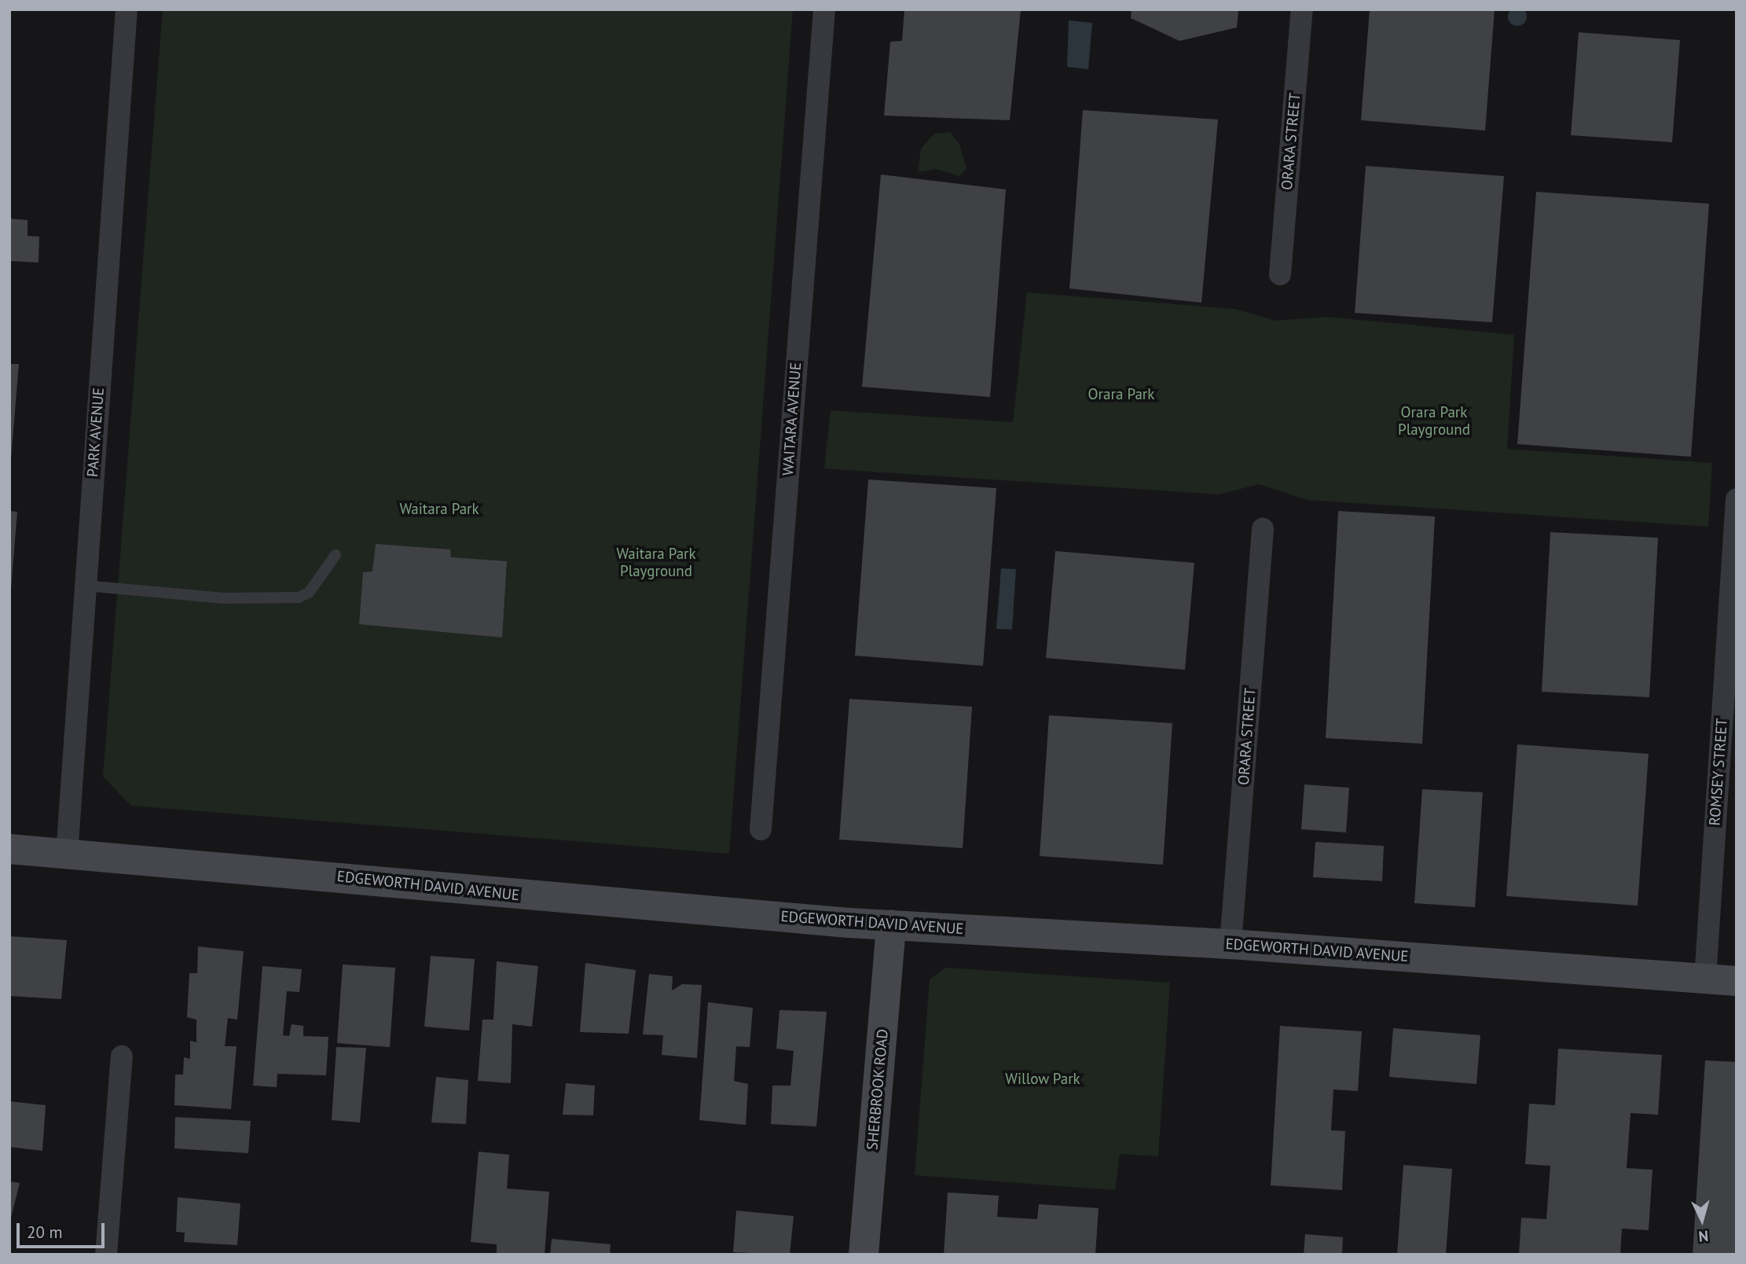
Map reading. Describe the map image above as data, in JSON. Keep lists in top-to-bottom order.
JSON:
{
  "streets": {
    "main road": ["EDGEWORTH DAVID AVENUE", "SHERBROOK ROAD"],
    "street": [
      "ORARA STREET",
      "WAITARA AVENUE",
      "PARK AVENUE",
      "ROMSEY STREET"
    ]
  },
  "crossings": [
    ["ORARA STREET", "EDGEWORTH DAVID AVENUE"],
    ["PARK AVENUE", "EDGEWORTH DAVID AVENUE"],
    ["ROMSEY STREET", "EDGEWORTH DAVID AVENUE"],
    ["EDGEWORTH DAVID AVENUE", "SHERBROOK ROAD"]
  ],
  "parks": [
    "Orara Park",
    "Orara Park Playground",
    "Waitara Park",
    "Waitara Park Playground",
    "Willow Park"
  ],
  "scale_bar": "20 m",
  "north": "bottom"
}
